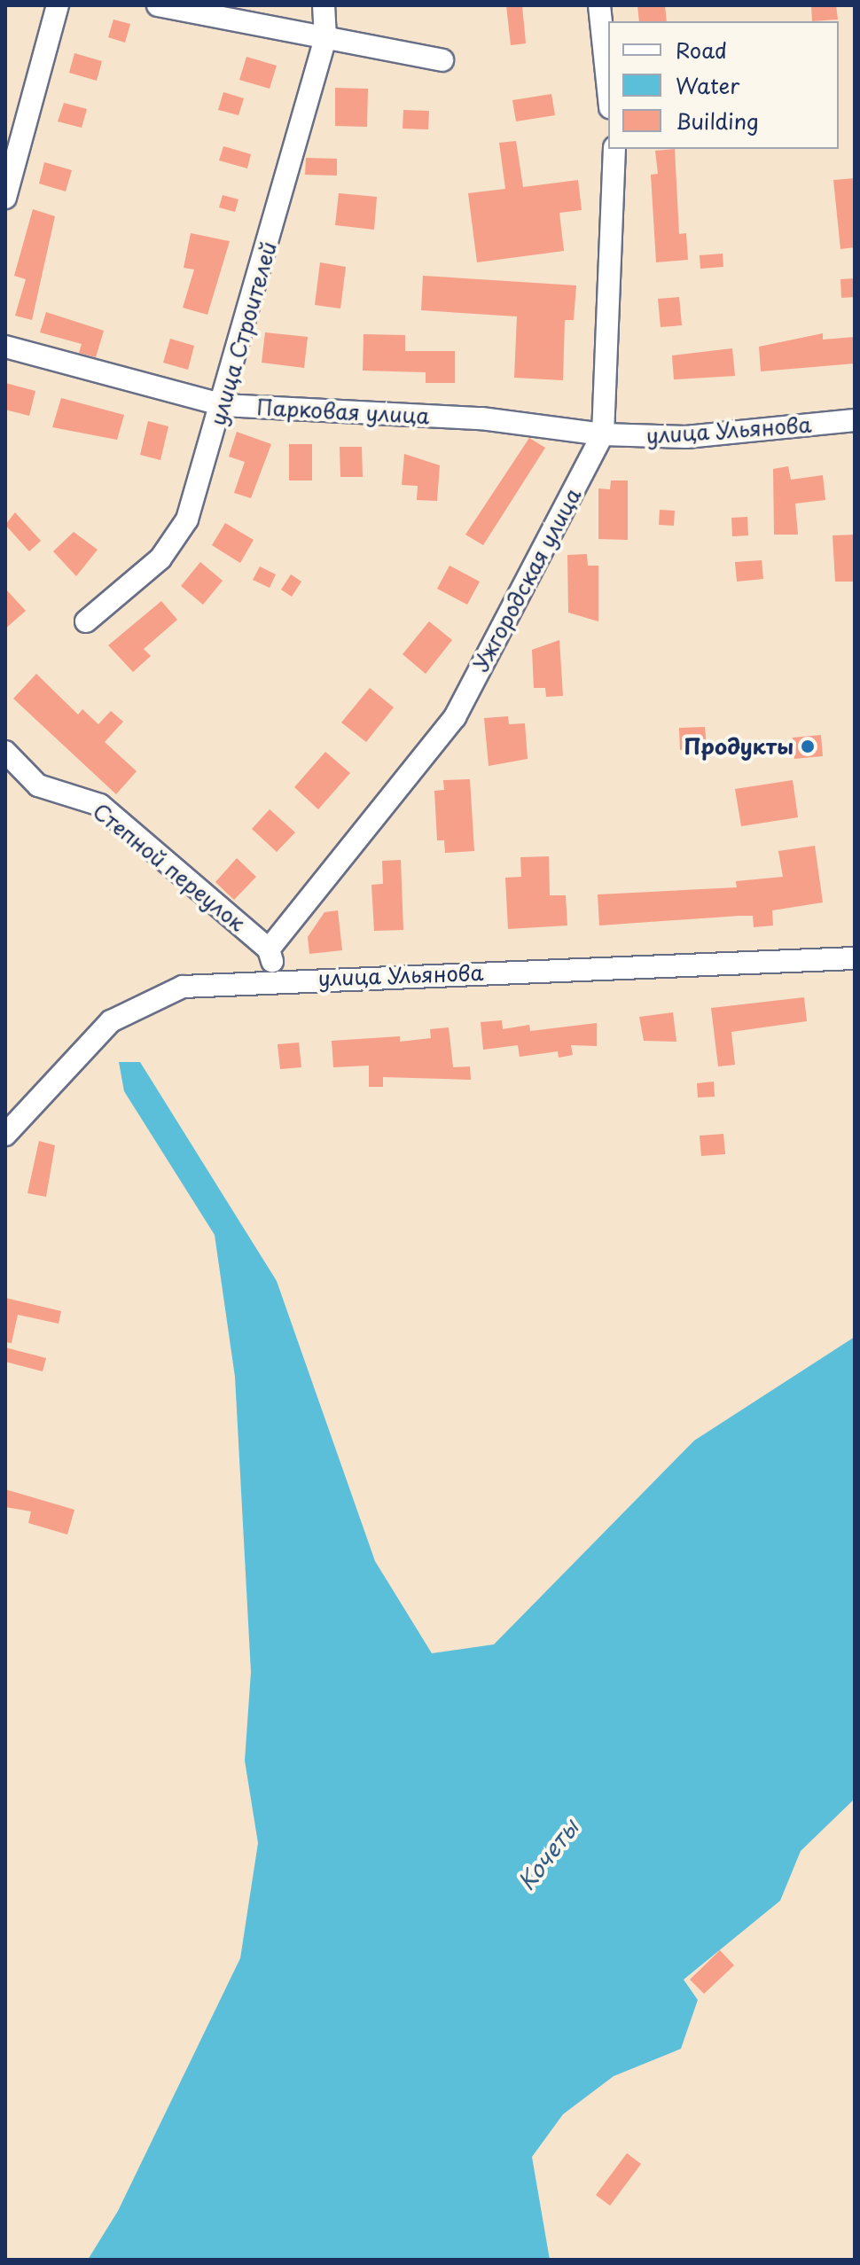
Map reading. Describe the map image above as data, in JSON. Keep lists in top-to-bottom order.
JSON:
{
  "streets": {
    "street": [
      "улица Строителей",
      "Парковая улица",
      "улица Ульянова",
      "Ужгородская улица",
      "Степной переулок"
    ]
  },
  "crossings": [
    ["улица Строителей", "Парковая улица"],
    ["Парковая улица", "улица Ульянова"],
    ["Парковая улица", "Ужгородская улица"],
    ["улица Ульянова", "Ужгородская улица"],
    ["Ужгородская улица", "Степной переулок"]
  ],
  "water": ["Кочеты"],
  "places": ["Продукты"],
  "legend": ["Road", "Water", "Building"]
}
